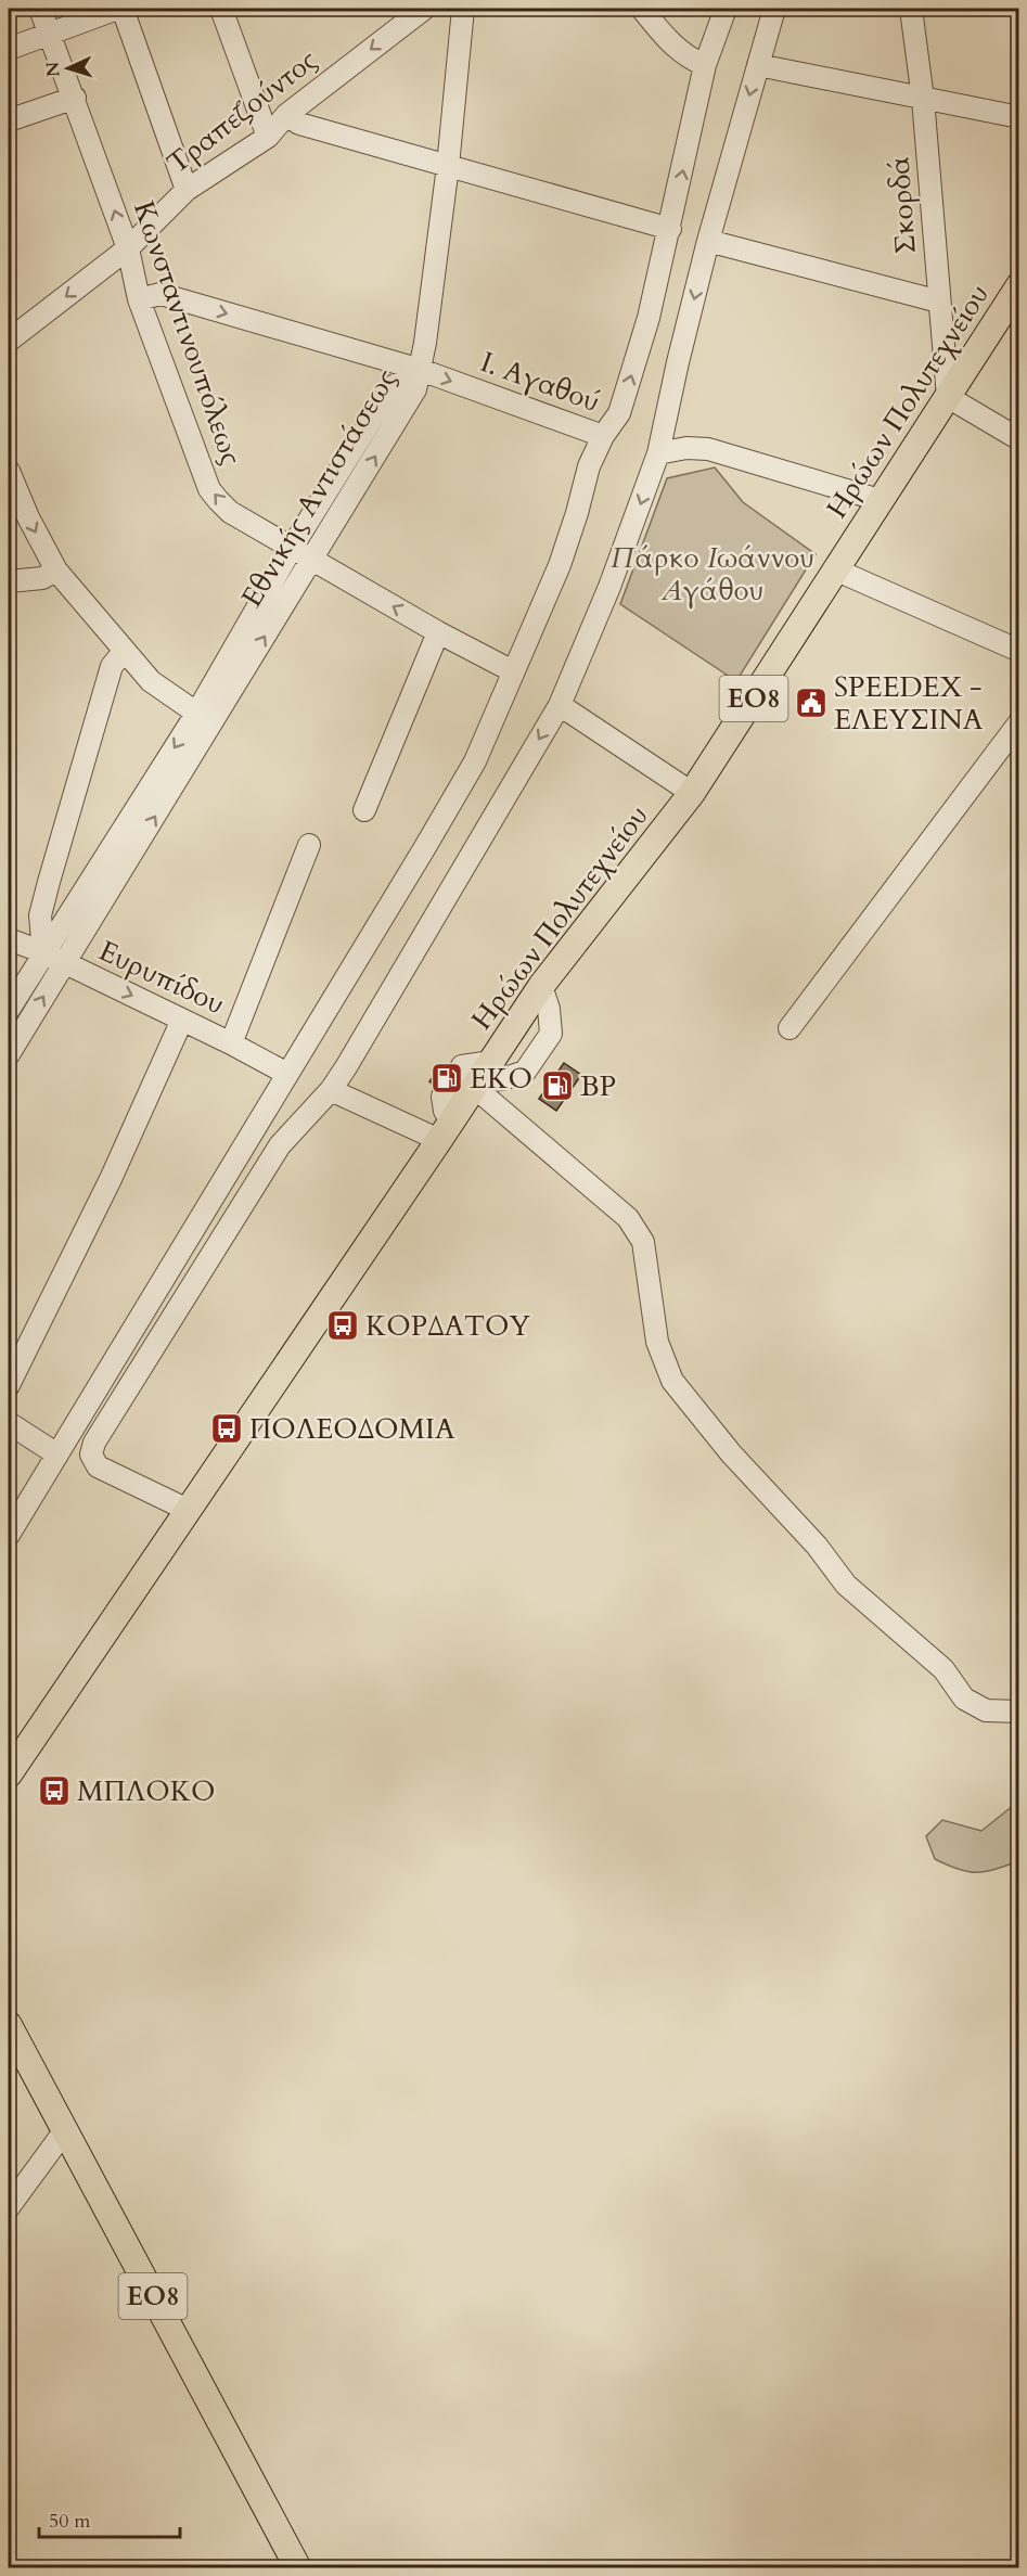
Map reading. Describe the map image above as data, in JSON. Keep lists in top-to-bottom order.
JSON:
{
  "streets": {
    "main road": ["Ηρώων Πολυτεχνείου", "ΕΟ8"],
    "street": [
      "Τραπεζούντος",
      "Σκορδά",
      "Κωνσταντινουπόλεως",
      "Ι. Αγαθού",
      "Εθνικής Αντιστάσεως",
      "Ευρυπίδου"
    ]
  },
  "crossings": [
    ["Τραπεζούντος", "Κωνσταντινουπόλεως"],
    ["Σκορδά", "Ηρώων Πολυτεχνείου"],
    ["Κωνσταντινουπόλεως", "Ι. Αγαθού"],
    ["Κωνσταντινουπόλεως", "Εθνικής Αντιστάσεως"],
    ["Ι. Αγαθού", "Εθνικής Αντιστάσεως"],
    ["Εθνικής Αντιστάσεως", "Ευρυπίδου"]
  ],
  "one_way": ["Τραπεζούντος", "Ευρυπίδου"],
  "parks": ["Πάρκο Ιωάννου Αγάθου"],
  "places": {
    "public building": ["SPEEDEX - ΕΛΕΥΣΙΝΑ"],
    "fuel station": ["EKO", "BP"],
    "bus stop": ["ΚΟΡΔΑΤΟΥ", "ΠΟΛΕΟΔΟΜΙΑ", "ΜΠΛΟΚΟ"]
  },
  "scale_bar": "50 m",
  "north": "left"
}
